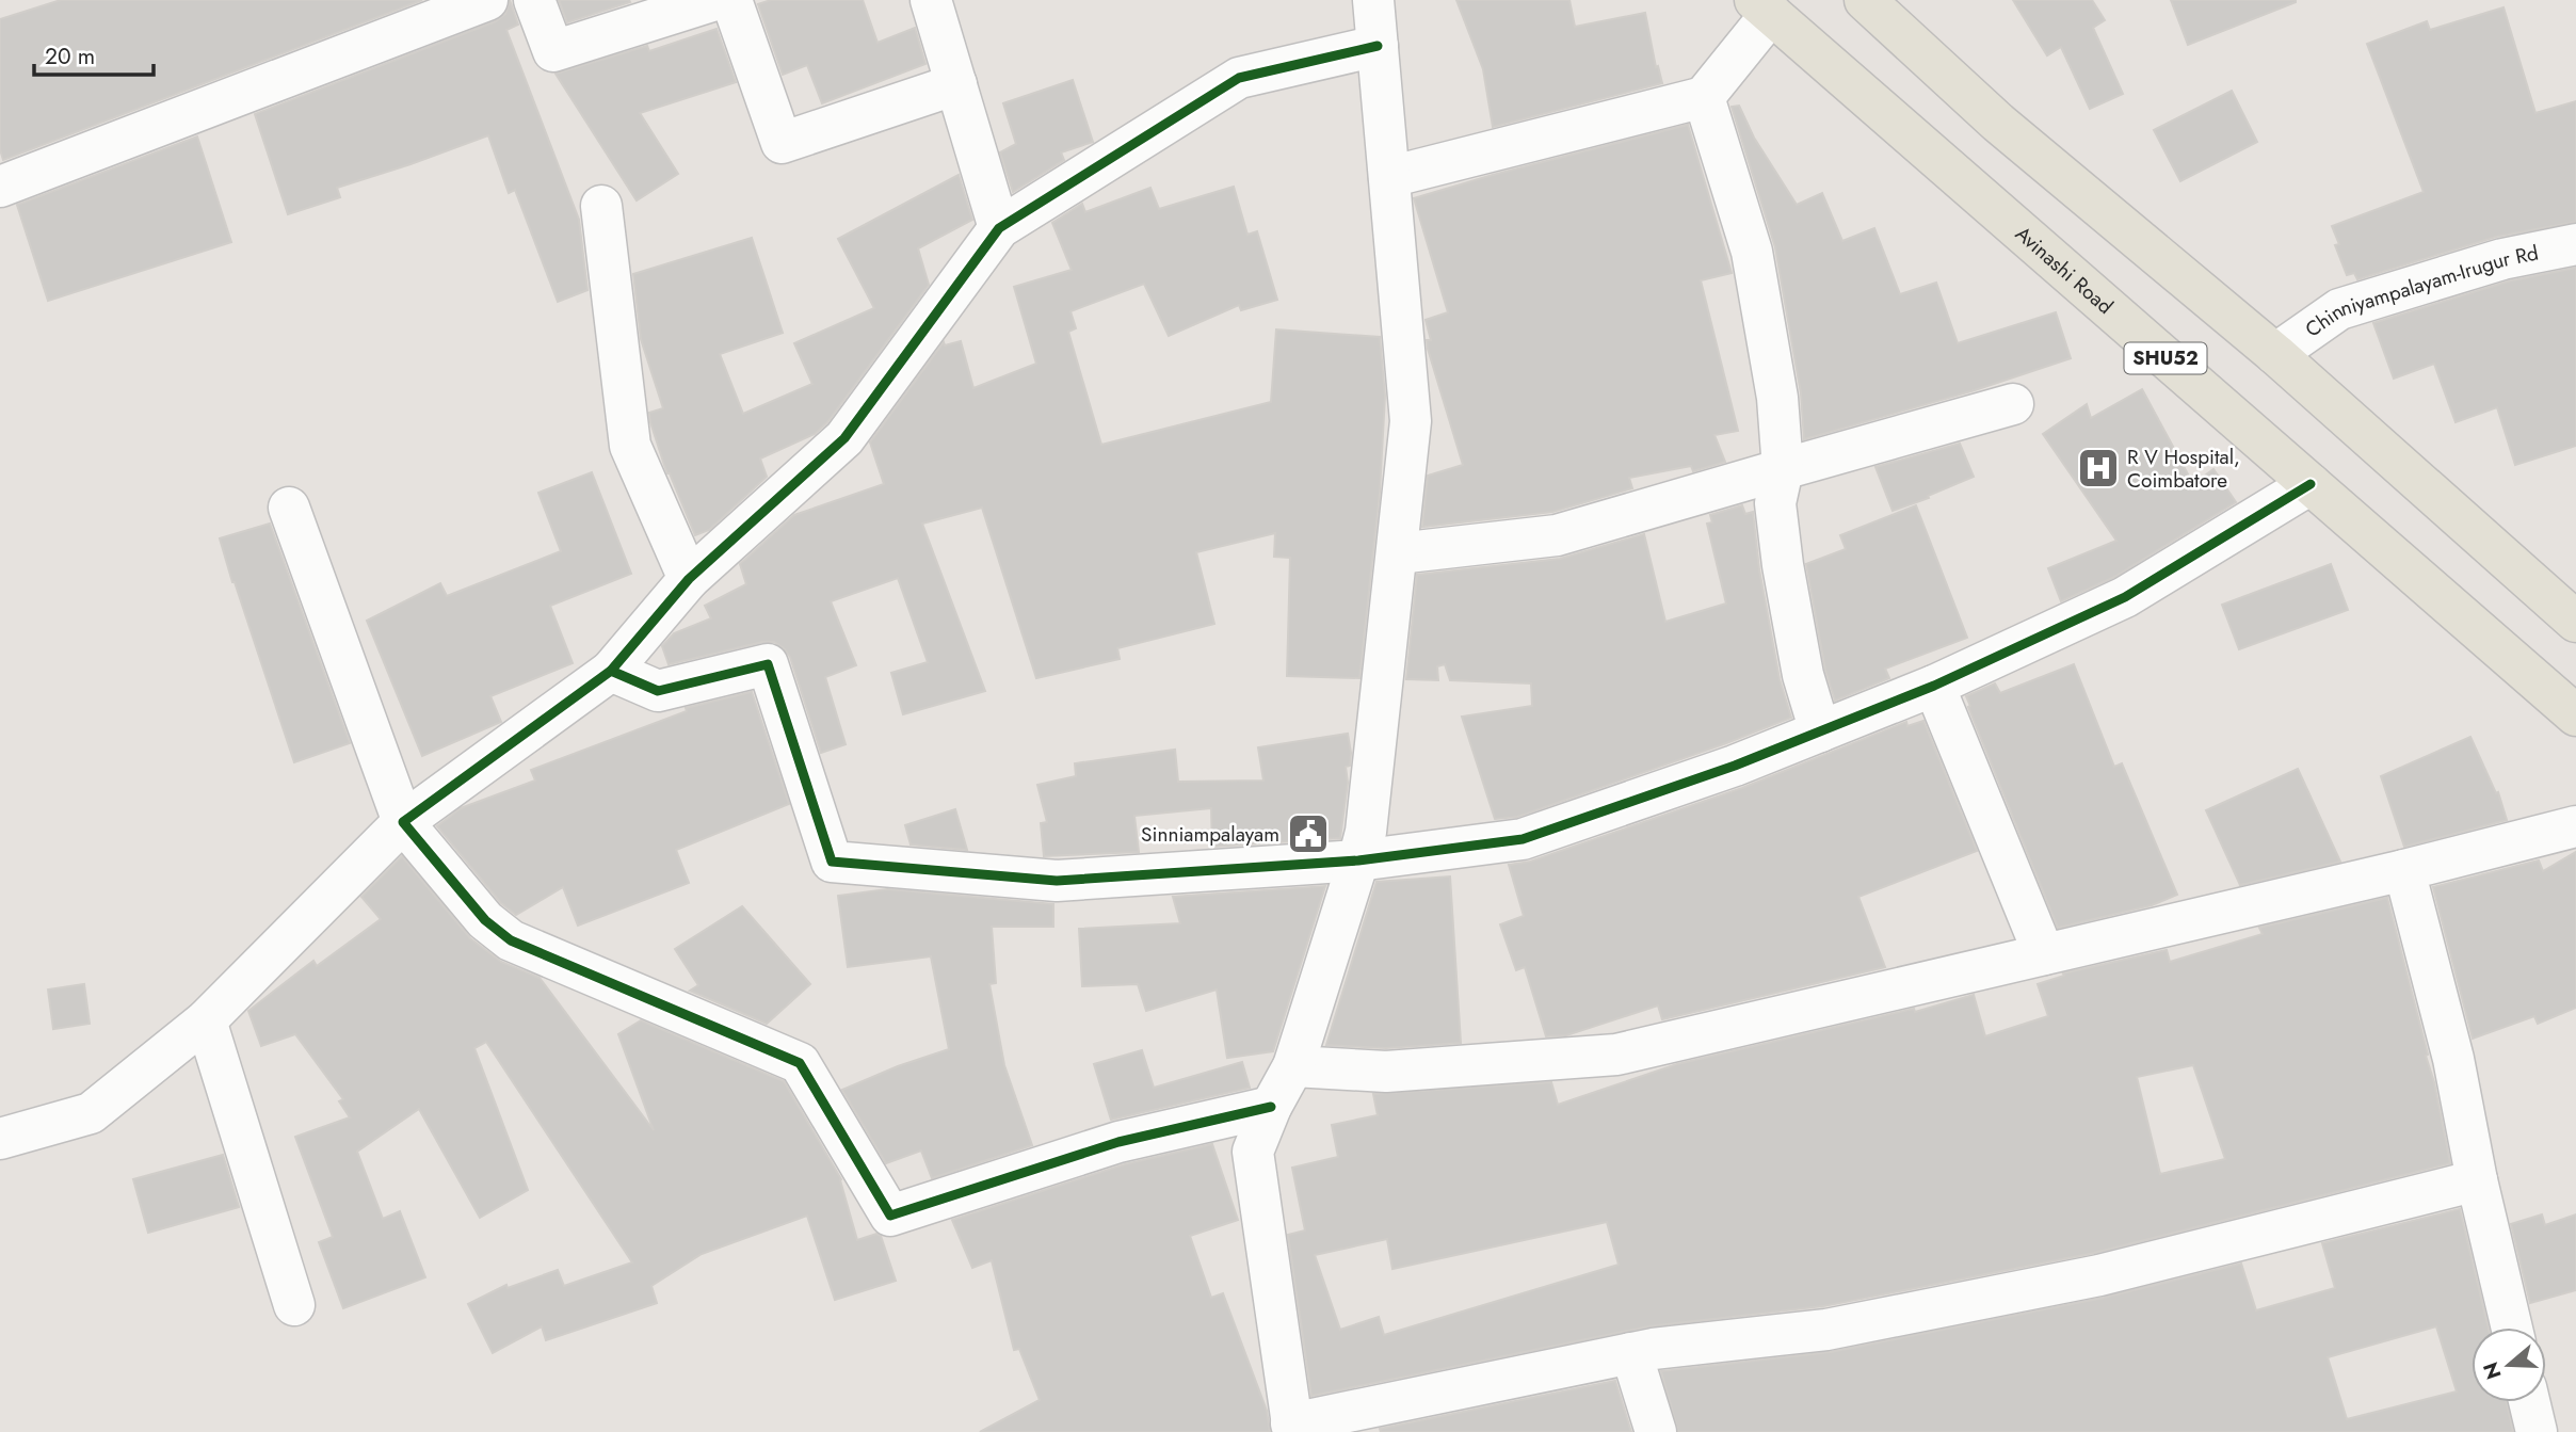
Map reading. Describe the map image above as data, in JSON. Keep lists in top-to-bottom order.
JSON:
{
  "streets": {
    "main road": ["Avinashi Road", "SHU52"],
    "street": ["Chinniyampalayam-Irugur Rd"]
  },
  "places": {
    "hospital": ["R V Hospital, Coimbatore"],
    "public building": ["Sinniampalayam"]
  },
  "scale_bar": "20 m",
  "north": "left"
}
